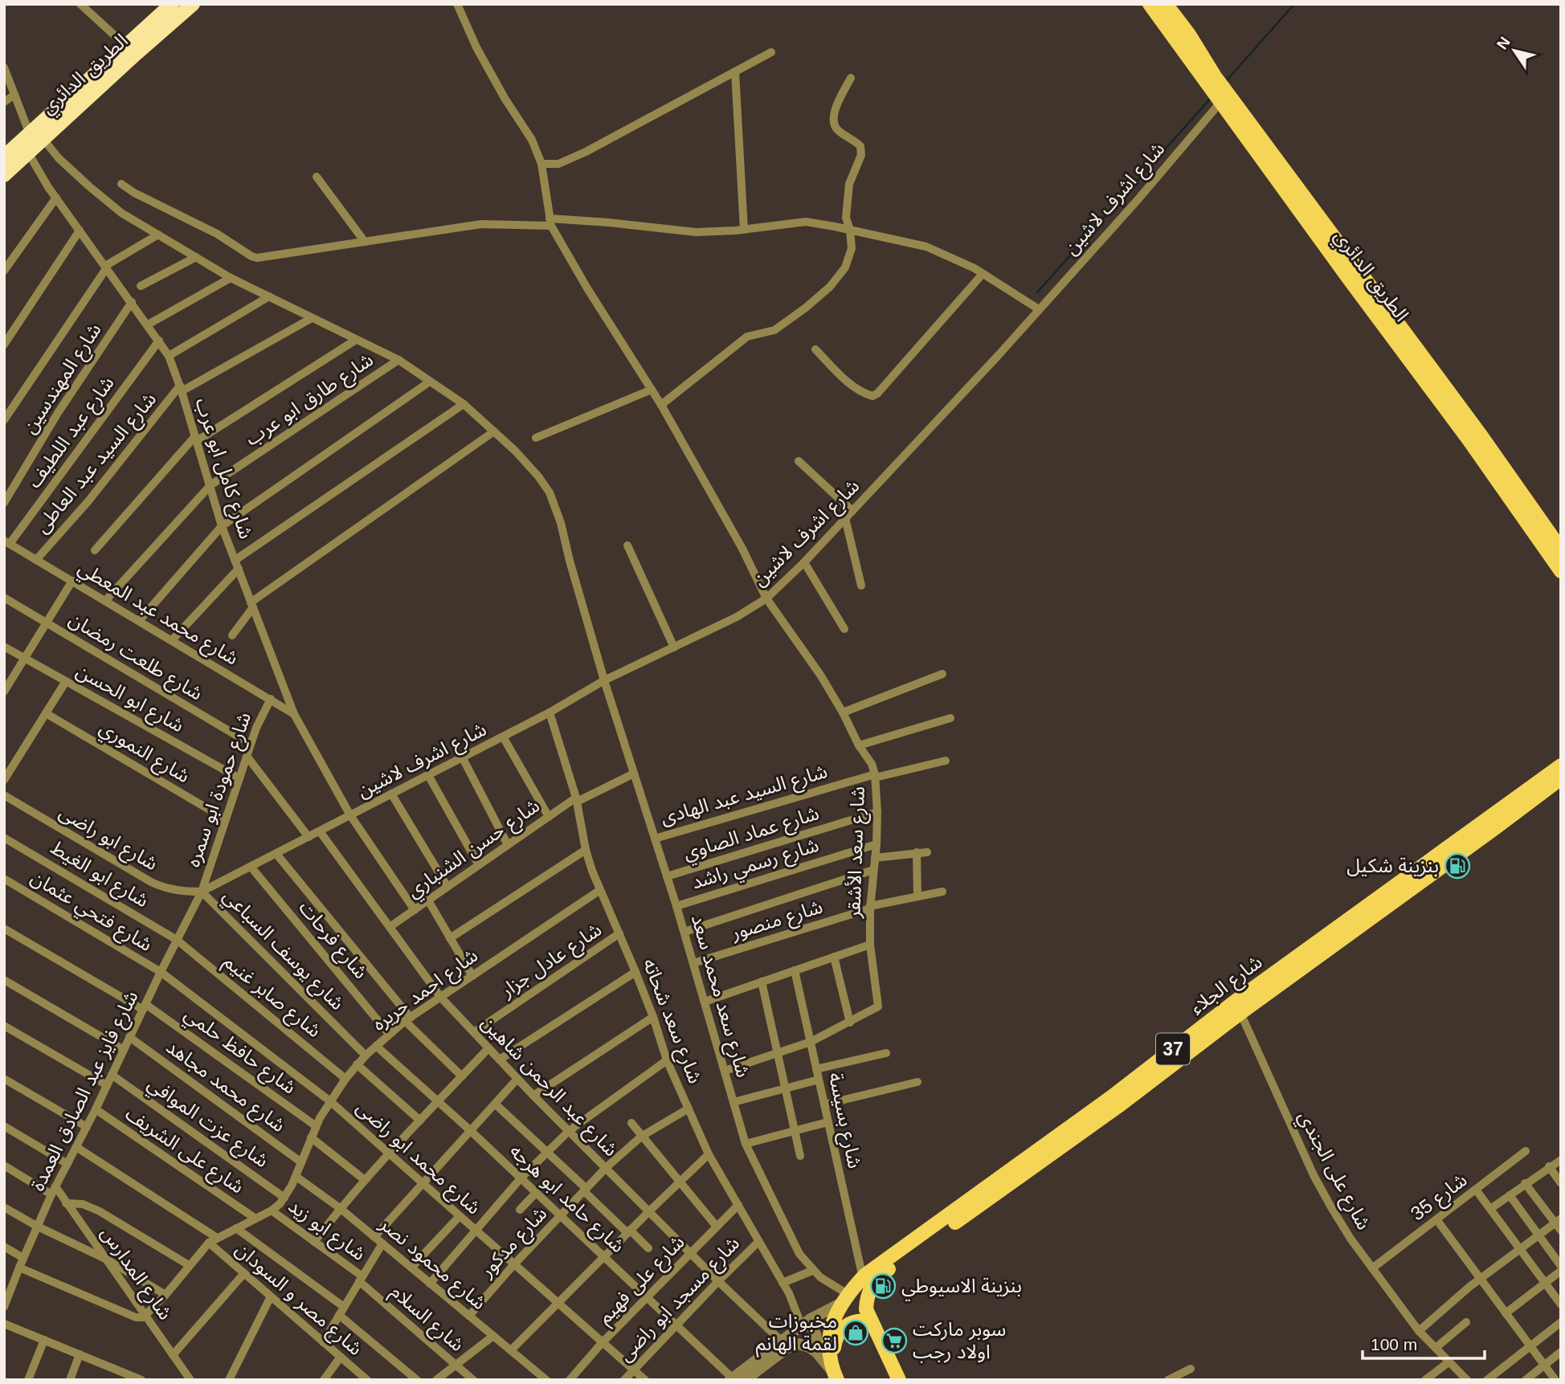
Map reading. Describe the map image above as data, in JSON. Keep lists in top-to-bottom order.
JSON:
{
  "streets": {
    "highway": ["الطريق الدائري"],
    "main road": ["شارع الجلاء", "37"],
    "street": [
      "شارع اشرف لاشين",
      "شارع المهندسين",
      "شارع طارق ابو عرب",
      "شارع عبد اللطيف",
      "شارع السيد عبد العاطى",
      "شارع كامل ابو عرب",
      "شارع محمد عبد المعطي",
      "شارع طلعت رمضان",
      "شارع ابو الحسن",
      "شارع النموري",
      "شارع حمودة ابو سمره",
      "شارع السيد عبد الهادى",
      "شارع عماد الصاوي",
      "شارع ابو راضى",
      "شارع حسن الشنباري",
      "شارع سعد الأشقر",
      "شارع رسمي راشد",
      "شارع ابو الغيط",
      "شارع فتحي عثمان",
      "شارع منصور",
      "شارع فرحات",
      "شارع يوسف السباعي",
      "شارع عادل جزار",
      "شارع احمد حريره",
      "شارع صابر غنيم",
      "شارع سعد محمد سعد",
      "شارع سعد شحاته",
      "شارع حافظ حلمي",
      "شارع محمد مجاهد",
      "شارع عبد الرحمن شاهين",
      "شارع فايز عبد الصادق العمدة",
      "شارع بسيسة",
      "شارع عزت الموافي",
      "شارع على الشريف",
      "شارع محمد ابو راضى",
      "شارع على الجندي",
      "شارع 35",
      "شارع حامد ابو هرجه",
      "شارع ابو زيد",
      "شارع مدكور",
      "شارع محمود نصر",
      "شارع المدارس",
      "شارع على فهيم",
      "شارع مصر و السودان",
      "شارع مسجد ابو راضى",
      "شارع السلام"
    ]
  },
  "crossings": [
    ["الطريق الدائري", "شارع اشرف لاشين"],
    ["الطريق الدائري", "شارع كامل ابو عرب"],
    ["الطريق الدائري", "شارع سعد محمد سعد"],
    ["شارع اشرف لاشين", "شارع كامل ابو عرب"],
    ["شارع اشرف لاشين", "شارع حمودة ابو سمره"],
    ["شارع اشرف لاشين", "شارع ابو راضى"],
    ["شارع اشرف لاشين", "شارع سعد الأشقر"],
    ["شارع اشرف لاشين", "شارع فرحات"],
    ["شارع اشرف لاشين", "شارع يوسف السباعي"],
    ["شارع اشرف لاشين", "شارع سعد محمد سعد"],
    ["شارع اشرف لاشين", "شارع سعد شحاته"],
    ["شارع اشرف لاشين", "شارع عبد الرحمن شاهين"],
    ["شارع اشرف لاشين", "شارع فايز عبد الصادق العمدة"],
    ["شارع المهندسين", "شارع كامل ابو عرب"],
    ["شارع طارق ابو عرب", "شارع كامل ابو عرب"],
    ["شارع طارق ابو عرب", "شارع محمد عبد المعطي"],
    ["شارع طارق ابو عرب", "شارع سعد محمد سعد"],
    ["شارع عبد اللطيف", "شارع كامل ابو عرب"],
    ["شارع عبد اللطيف", "شارع محمد عبد المعطي"],
    ["شارع السيد عبد العاطى", "شارع كامل ابو عرب"],
    ["شارع السيد عبد العاطى", "شارع محمد عبد المعطي"],
    ["شارع كامل ابو عرب", "شارع محمد عبد المعطي"],
    ["شارع كامل ابو عرب", "شارع حسن الشنباري"],
    ["شارع محمد عبد المعطي", "شارع حمودة ابو سمره"],
    ["شارع طلعت رمضان", "شارع حمودة ابو سمره"],
    ["شارع ابو الحسن", "شارع حمودة ابو سمره"],
    ["شارع النموري", "شارع حمودة ابو سمره"],
    ["شارع حمودة ابو سمره", "شارع ابو راضى"],
    ["شارع حمودة ابو سمره", "شارع يوسف السباعي"],
    ["شارع حمودة ابو سمره", "شارع فايز عبد الصادق العمدة"],
    ["شارع السيد عبد الهادى", "شارع سعد الأشقر"],
    ["شارع السيد عبد الهادى", "شارع سعد محمد سعد"],
    ["شارع عماد الصاوي", "شارع سعد الأشقر"],
    ["شارع عماد الصاوي", "شارع سعد محمد سعد"],
    ["شارع ابو راضى", "شارع يوسف السباعي"],
    ["شارع ابو راضى", "شارع فايز عبد الصادق العمدة"],
    ["شارع حسن الشنباري", "شارع سعد محمد سعد"],
    ["شارع حسن الشنباري", "شارع سعد شحاته"],
    ["شارع حسن الشنباري", "شارع عبد الرحمن شاهين"],
    ["شارع سعد الأشقر", "شارع رسمي راشد"],
    ["شارع سعد الأشقر", "شارع منصور"],
    ["شارع رسمي راشد", "شارع سعد محمد سعد"],
    ["شارع ابو الغيط", "شارع صابر غنيم"],
    ["شارع ابو الغيط", "شارع فايز عبد الصادق العمدة"],
    ["شارع فتحي عثمان", "شارع فايز عبد الصادق العمدة"],
    ["شارع فتحي عثمان", "شارع محمد ابو راضى"],
    ["شارع منصور", "شارع سعد محمد سعد"],
    ["شارع فرحات", "شارع احمد حريره"],
    ["شارع يوسف السباعي", "شارع احمد حريره"],
    ["شارع يوسف السباعي", "شارع فايز عبد الصادق العمدة"],
    ["شارع عادل جزار", "شارع سعد شحاته"],
    ["شارع عادل جزار", "شارع عبد الرحمن شاهين"],
    ["شارع الجلاء", "شارع سعد محمد سعد"],
    ["شارع الجلاء", "شارع سعد شحاته"],
    ["شارع الجلاء", "37"],
    ["شارع الجلاء", "شارع عبد الرحمن شاهين"],
    ["شارع الجلاء", "شارع بسيسة"],
    ["شارع الجلاء", "شارع على الجندي"],
    ["شارع الجلاء", "شارع حامد ابو هرجه"],
    ["شارع احمد حريره", "شارع صابر غنيم"],
    ["شارع احمد حريره", "شارع سعد شحاته"],
    ["شارع احمد حريره", "شارع حافظ حلمي"],
    ["شارع احمد حريره", "شارع محمد مجاهد"],
    ["شارع احمد حريره", "شارع عبد الرحمن شاهين"],
    ["شارع احمد حريره", "شارع عزت الموافي"],
    ["شارع احمد حريره", "شارع على الشريف"],
    ["شارع احمد حريره", "شارع محمد ابو راضى"],
    ["شارع احمد حريره", "شارع حامد ابو هرجه"],
    ["شارع احمد حريره", "شارع ابو زيد"],
    ["شارع احمد حريره", "شارع محمود نصر"],
    ["شارع احمد حريره", "شارع المدارس"],
    ["شارع احمد حريره", "شارع مصر و السودان"],
    ["شارع صابر غنيم", "شارع فايز عبد الصادق العمدة"],
    ["شارع سعد شحاته", "شارع مدكور"],
    ["شارع سعد شحاته", "شارع على فهيم"],
    ["شارع سعد شحاته", "شارع مسجد ابو راضى"],
    ["شارع حافظ حلمي", "شارع فايز عبد الصادق العمدة"],
    ["شارع محمد مجاهد", "شارع فايز عبد الصادق العمدة"],
    ["شارع عبد الرحمن شاهين", "شارع مدكور"],
    ["شارع عبد الرحمن شاهين", "شارع على فهيم"],
    ["شارع عبد الرحمن شاهين", "شارع مسجد ابو راضى"],
    ["شارع فايز عبد الصادق العمدة", "شارع عزت الموافي"],
    ["شارع فايز عبد الصادق العمدة", "شارع على الشريف"],
    ["شارع فايز عبد الصادق العمدة", "شارع محمد ابو راضى"],
    ["شارع فايز عبد الصادق العمدة", "شارع المدارس"],
    ["شارع فايز عبد الصادق العمدة", "شارع مصر و السودان"],
    ["شارع محمد ابو راضى", "شارع مدكور"],
    ["شارع محمد ابو راضى", "شارع على فهيم"],
    ["شارع محمد ابو راضى", "شارع مسجد ابو راضى"],
    ["شارع على الجندي", "شارع 35"],
    ["شارع حامد ابو هرجه", "شارع مدكور"],
    ["شارع حامد ابو هرجه", "شارع على فهيم"],
    ["شارع حامد ابو هرجه", "شارع مسجد ابو راضى"],
    ["شارع ابو زيد", "شارع السلام"],
    ["شارع مدكور", "شارع محمود نصر"]
  ],
  "places": {
    "fuel station": ["بنزينة شكيل", "بنزينة الاسيوطي"],
    "shop": ["مخبوزات لقمة الهانم"],
    "supermarket": ["سوبر ماركت اولاد رجب"]
  },
  "scale_bar": "100 m",
  "north": "top left"
}
